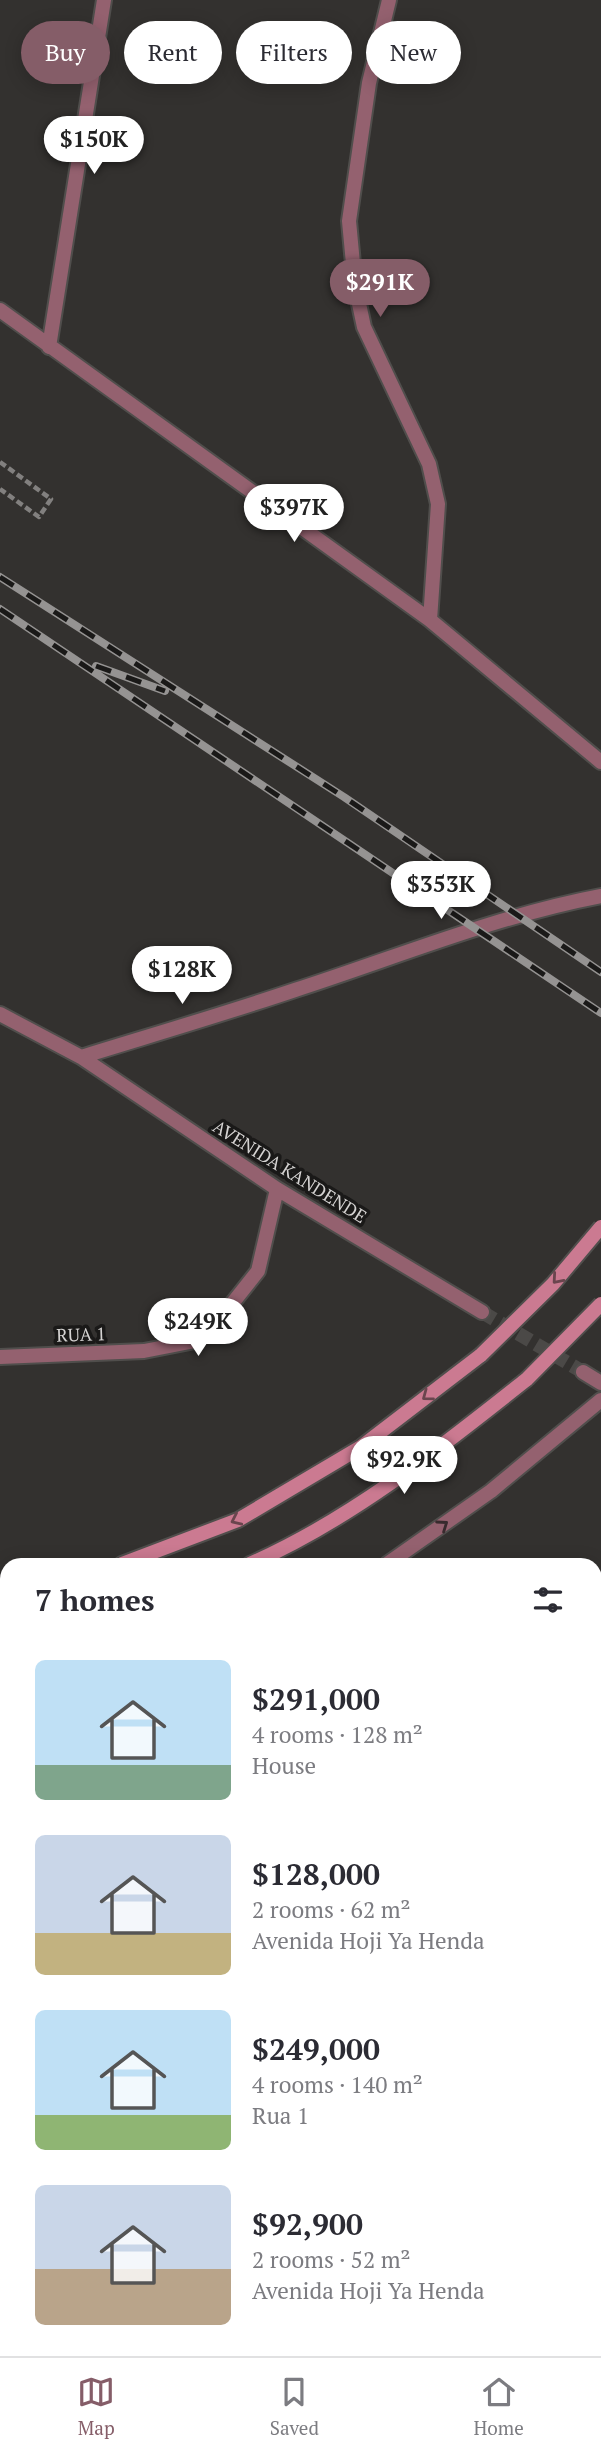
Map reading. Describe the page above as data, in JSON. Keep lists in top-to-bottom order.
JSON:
{
  "streets": {
    "street": ["AVENIDA KANDENDE", "RUA 1"]
  },
  "crossings": [
    ["AVENIDA KANDENDE", "RUA 1"]
  ],
  "page": {
    "chip": [
      "Buy",
      "Rent",
      "Filters",
      "New"
    ],
    "price": [
      "$150K",
      "$291K",
      "$397K",
      "$353K",
      "$128K",
      "$249K",
      "$92.9K"
    ],
    "heading": "7 homes",
    "list": [
      {
        "name": "$291,000",
        "note": "4 rooms · 128 m² · House"
      },
      {
        "name": "$128,000",
        "note": "2 rooms · 62 m² · Avenida Hoji Ya Henda"
      },
      {
        "name": "$249,000",
        "note": "4 rooms · 140 m² · Rua 1"
      },
      {
        "name": "$92,900",
        "note": "2 rooms · 52 m² · Avenida Hoji Ya Henda"
      }
    ],
    "tabs": ["Map", "Saved", "Home"]
  }
}
